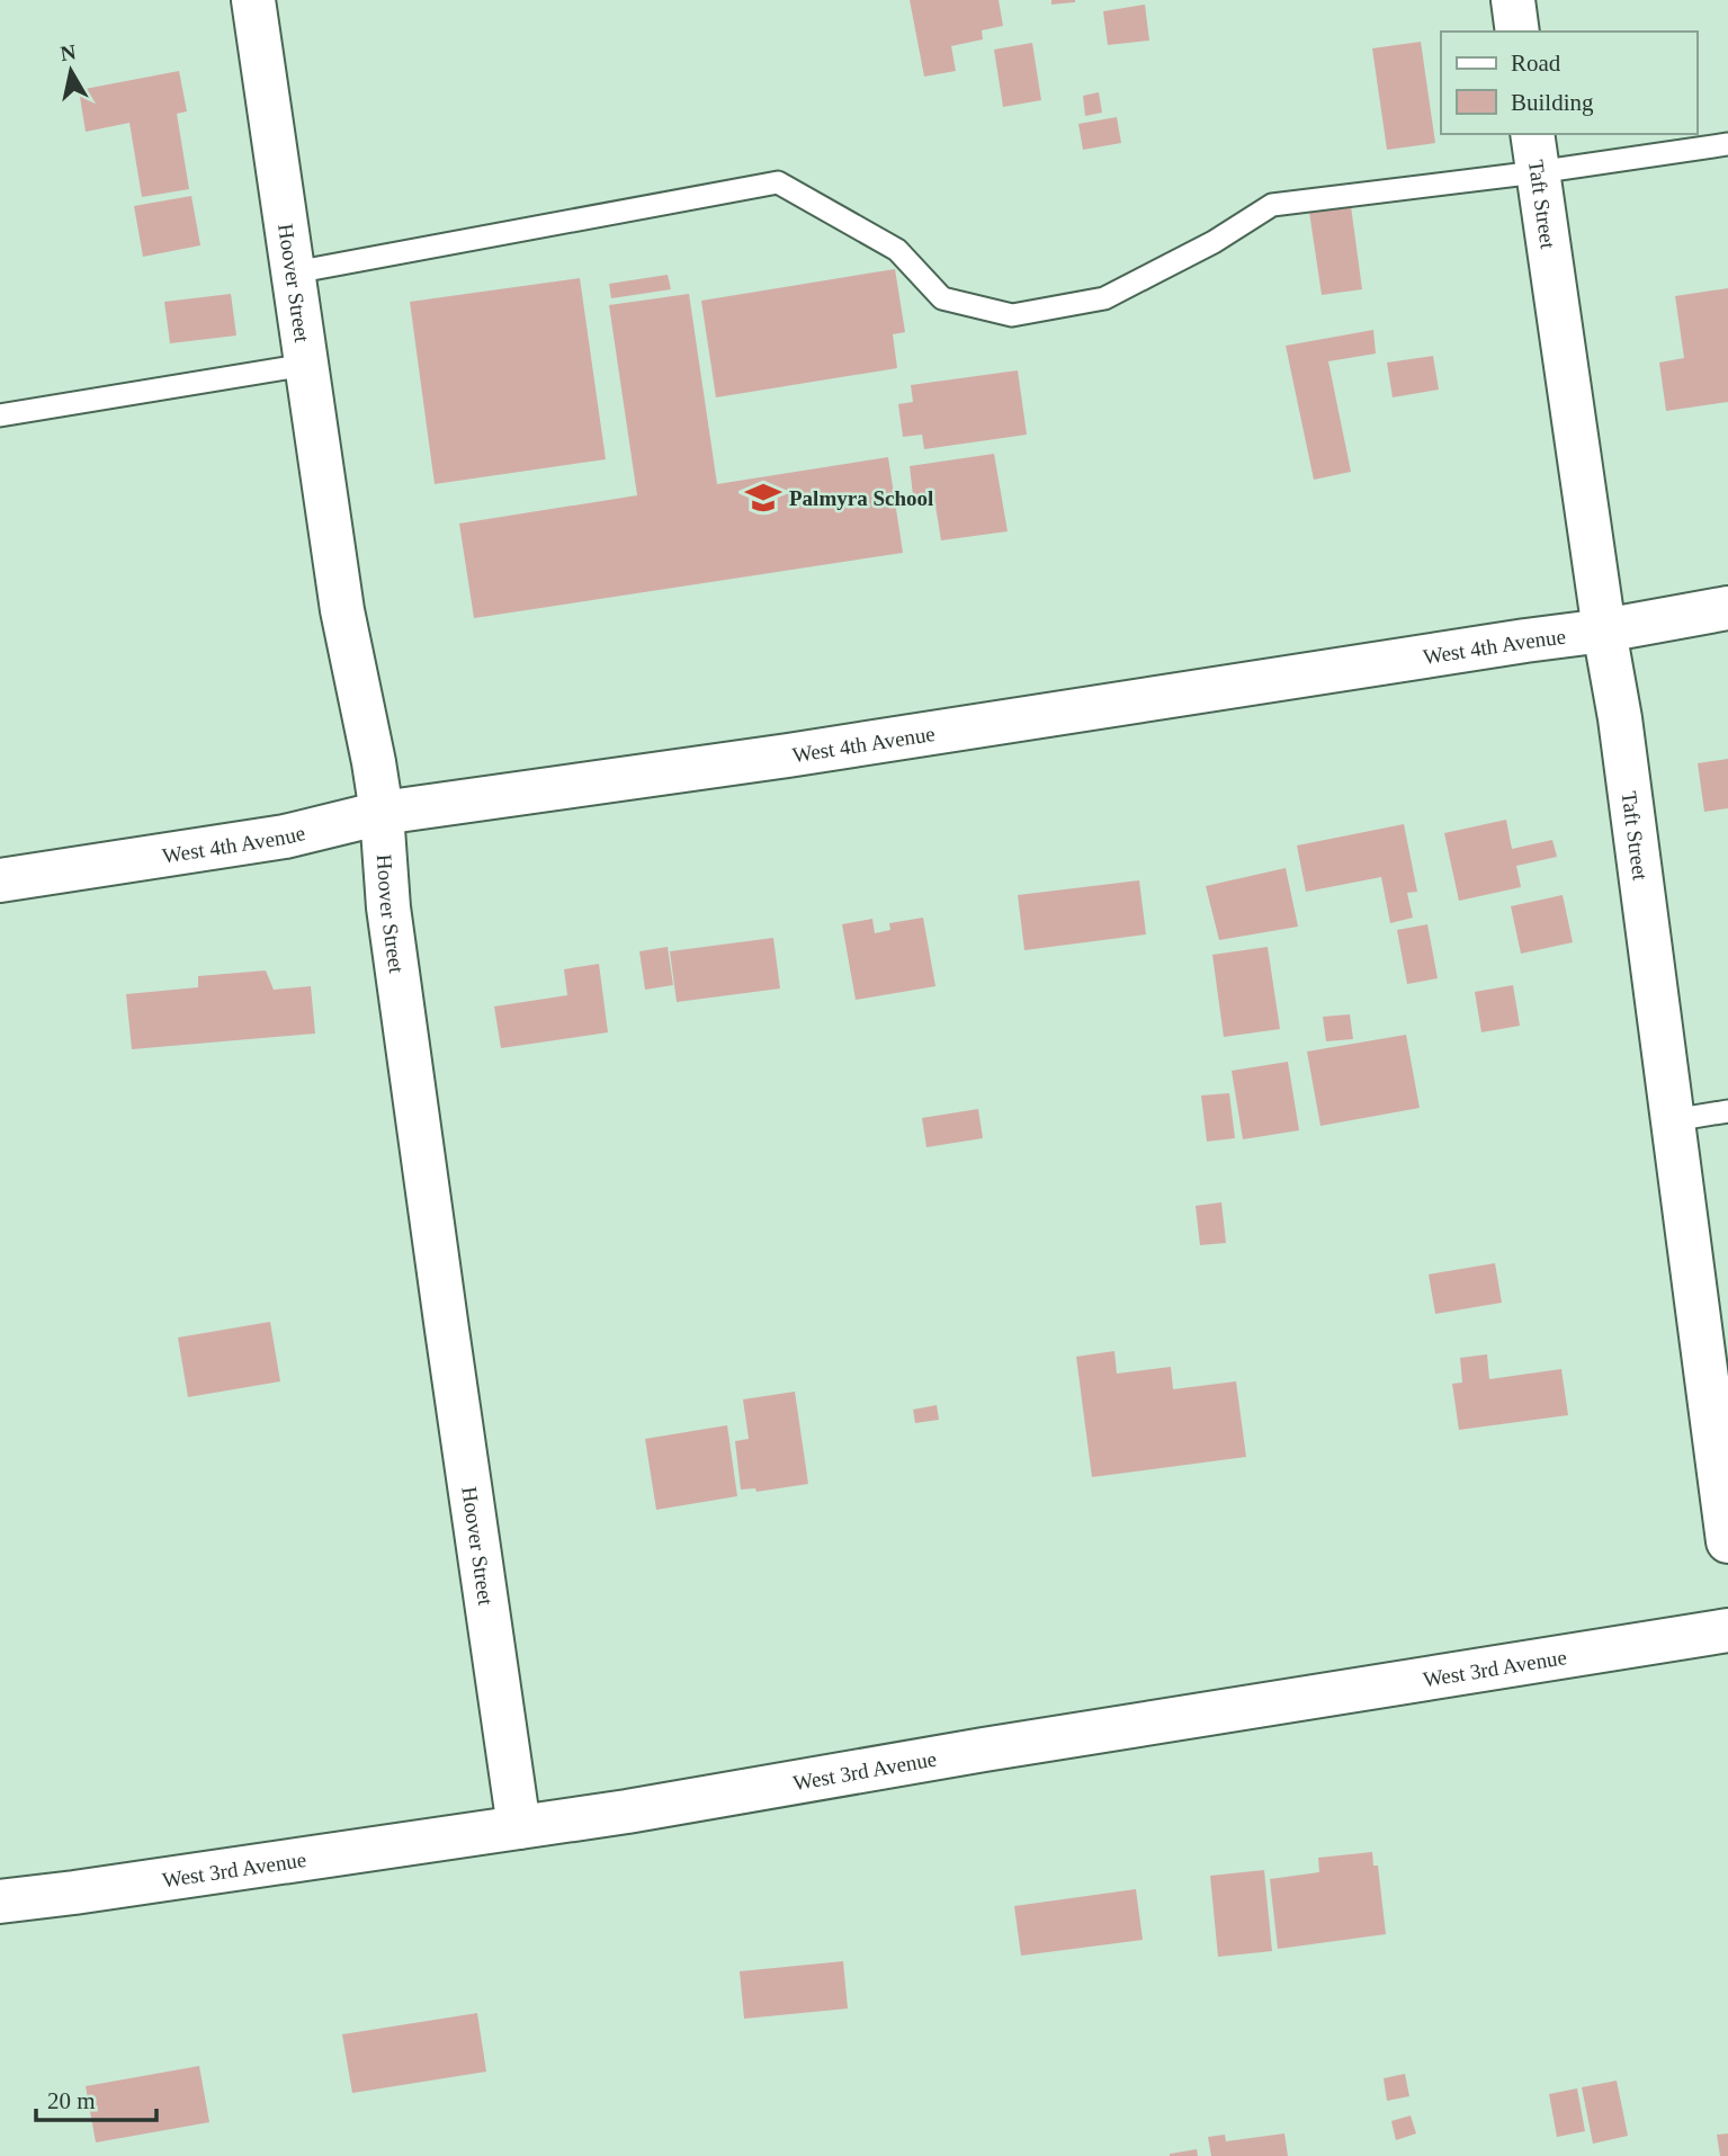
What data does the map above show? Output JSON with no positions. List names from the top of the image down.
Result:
{
  "streets": {
    "street": [
      "Taft Street",
      "Hoover Street",
      "West 4th Avenue",
      "West 3rd Avenue"
    ]
  },
  "crossings": [
    ["Taft Street", "West 4th Avenue"],
    ["Hoover Street", "West 4th Avenue"],
    ["Hoover Street", "West 3rd Avenue"]
  ],
  "places": {
    "school or university": ["Palmyra School"]
  },
  "legend": ["Road", "Building"],
  "scale_bar": "20 m",
  "north": "top"
}
